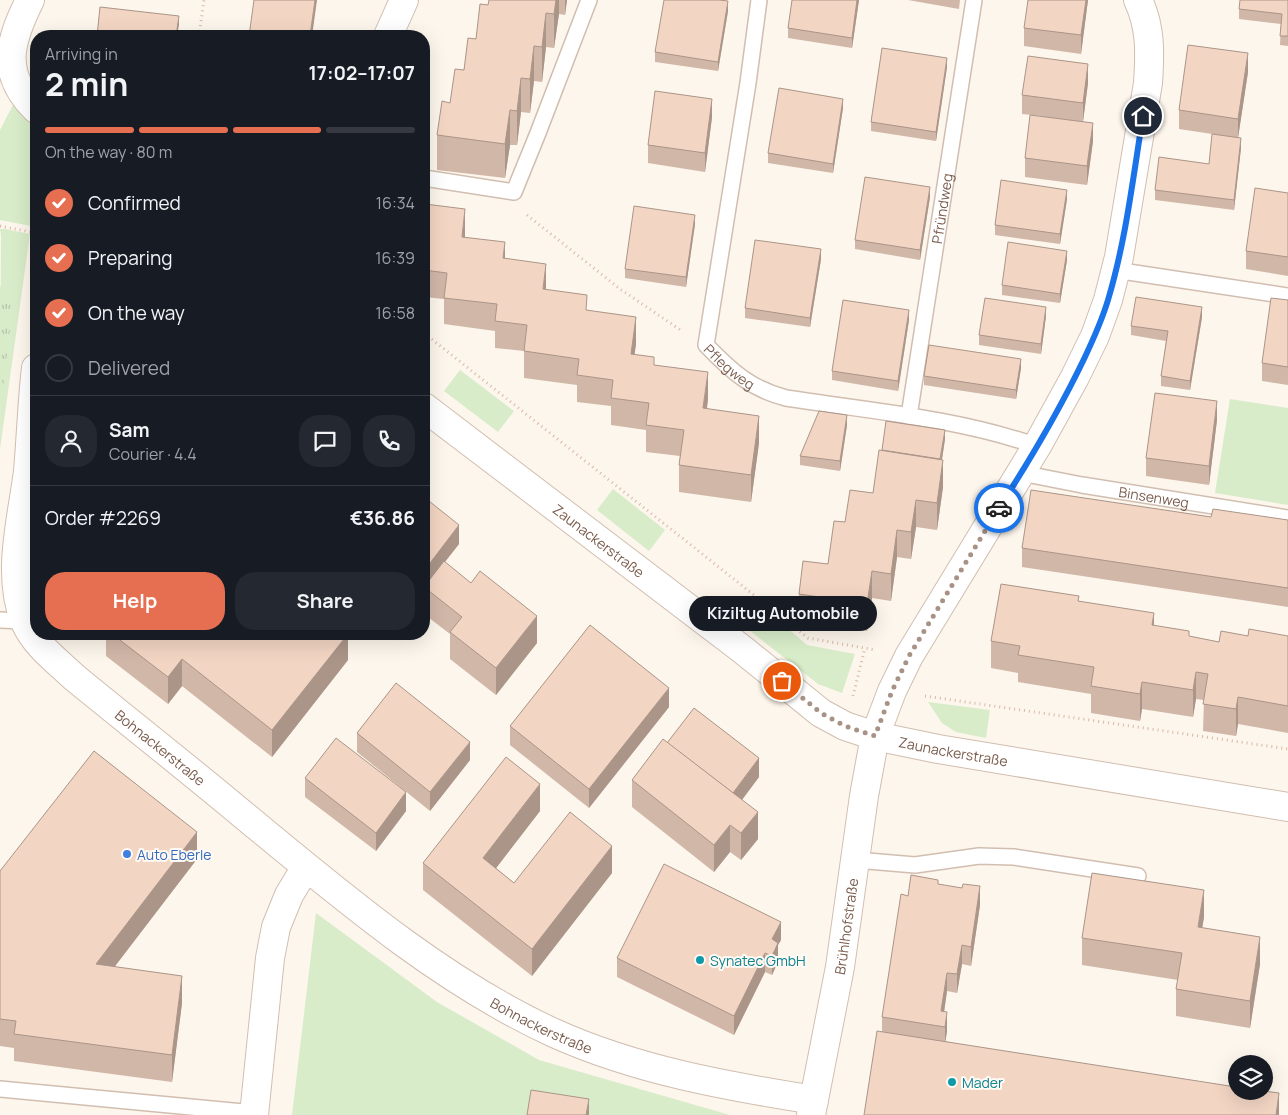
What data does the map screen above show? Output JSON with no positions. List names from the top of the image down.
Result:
{
  "streets": {
    "street": ["Zaunackerstraße", "Bohnackerstraße", "Brühlhofstraße"],
    "lane": ["Pfründweg", "Pflegweg", "Binsenweg"]
  },
  "crossings": [
    ["Pfründweg", "Pflegweg"],
    ["Pflegweg", "Brühlhofstraße"],
    ["Binsenweg", "Brühlhofstraße"],
    ["Zaunackerstraße", "Brühlhofstraße"],
    ["Bohnackerstraße", "Brühlhofstraße"]
  ],
  "places": [
    "Kiziltug Automobile",
    "Auto Eberle",
    "Synatec GmbH",
    "Mader"
  ],
  "page": {
    "heading": ["2 min", "Arriving in", "17:02–17:07"],
    "panel": [
      "Sam",
      "Courier · 4.4",
      "Order #2269",
      "€36.86"
    ],
    "bar": "On the way · 80 m",
    "list": [
      ["Confirmed", "16:34"],
      ["Preparing", "16:39"],
      ["On the way", "16:58"],
      "Delivered"
    ],
    "buttons": ["Help", "Share"],
    "bubble": "Kiziltug Automobile"
  }
}
